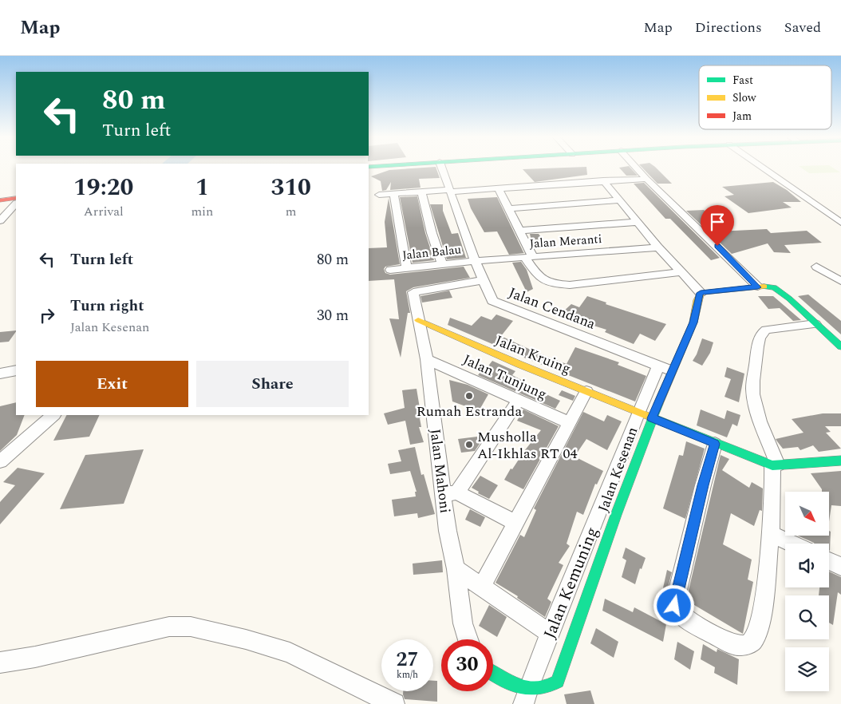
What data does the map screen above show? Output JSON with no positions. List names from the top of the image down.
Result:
{
  "streets": {
    "street": [
      "Jalan Meranti",
      "Jalan Balau",
      "Jalan Cendana",
      "Jalan Kruing",
      "Jalan Tunjung",
      "Jalan Kesenan",
      "Jalan Mahoni",
      "Jalan Kemuning"
    ]
  },
  "crossings": [
    ["Jalan Meranti", "Jalan Balau"],
    ["Jalan Meranti", "Jalan Cendana"],
    ["Jalan Balau", "Jalan Cendana"],
    ["Jalan Cendana", "Jalan Mahoni"],
    ["Jalan Cendana", "Jalan Kemuning"],
    ["Jalan Kruing", "Jalan Kesenan"],
    ["Jalan Kruing", "Jalan Mahoni"],
    ["Jalan Kruing", "Jalan Kemuning"],
    ["Jalan Tunjung", "Jalan Mahoni"],
    ["Jalan Kesenan", "Jalan Kemuning"]
  ],
  "places": ["Rumah Estranda", "Musholla Al-Ikhlas RT 04"],
  "legend": ["Fast", "Slow", "Jam"],
  "north": "bottom right",
  "page": {
    "header": "Map",
    "nav": ["Map", "Directions", "Saved"],
    "turn": ["80 m", "Turn left"],
    "eta": [
      "19:20",
      "Arrival",
      "1",
      "min",
      "310",
      "m"
    ],
    "list": [
      {
        "name": "Turn left",
        "value": "80 m"
      },
      {
        "name": "Turn right",
        "note": "Jalan Kesenan",
        "value": "30 m"
      }
    ],
    "buttons": ["Exit", "Share"],
    "speed": "27 km/h",
    "limit": "30"
  }
}
